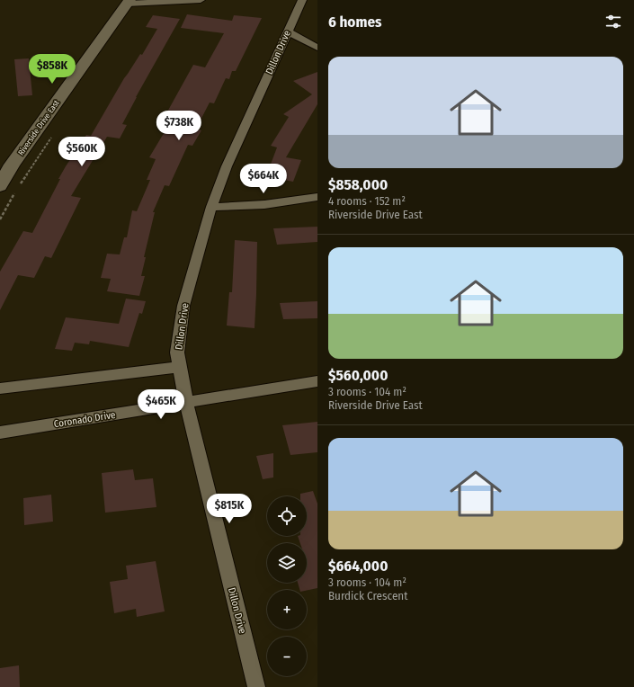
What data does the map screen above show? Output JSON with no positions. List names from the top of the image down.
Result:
{
  "streets": {
    "main road": ["Riverside Drive East"],
    "street": ["Dillon Drive", "Coronado Drive"]
  },
  "crossings": [
    ["Dillon Drive", "Coronado Drive"]
  ],
  "page": {
    "heading": "6 homes",
    "list": [
      {
        "name": "$858,000",
        "note": "4 rooms · 152 m² · Riverside Drive East"
      },
      {
        "name": "$560,000",
        "note": "3 rooms · 104 m² · Riverside Drive East"
      },
      {
        "name": "$664,000",
        "note": "3 rooms · 104 m² · Burdick Crescent"
      }
    ],
    "price": [
      "$858K",
      "$738K",
      "$560K",
      "$664K",
      "$465K",
      "$815K"
    ],
    "map_buttons": ["+", "−"]
  }
}
